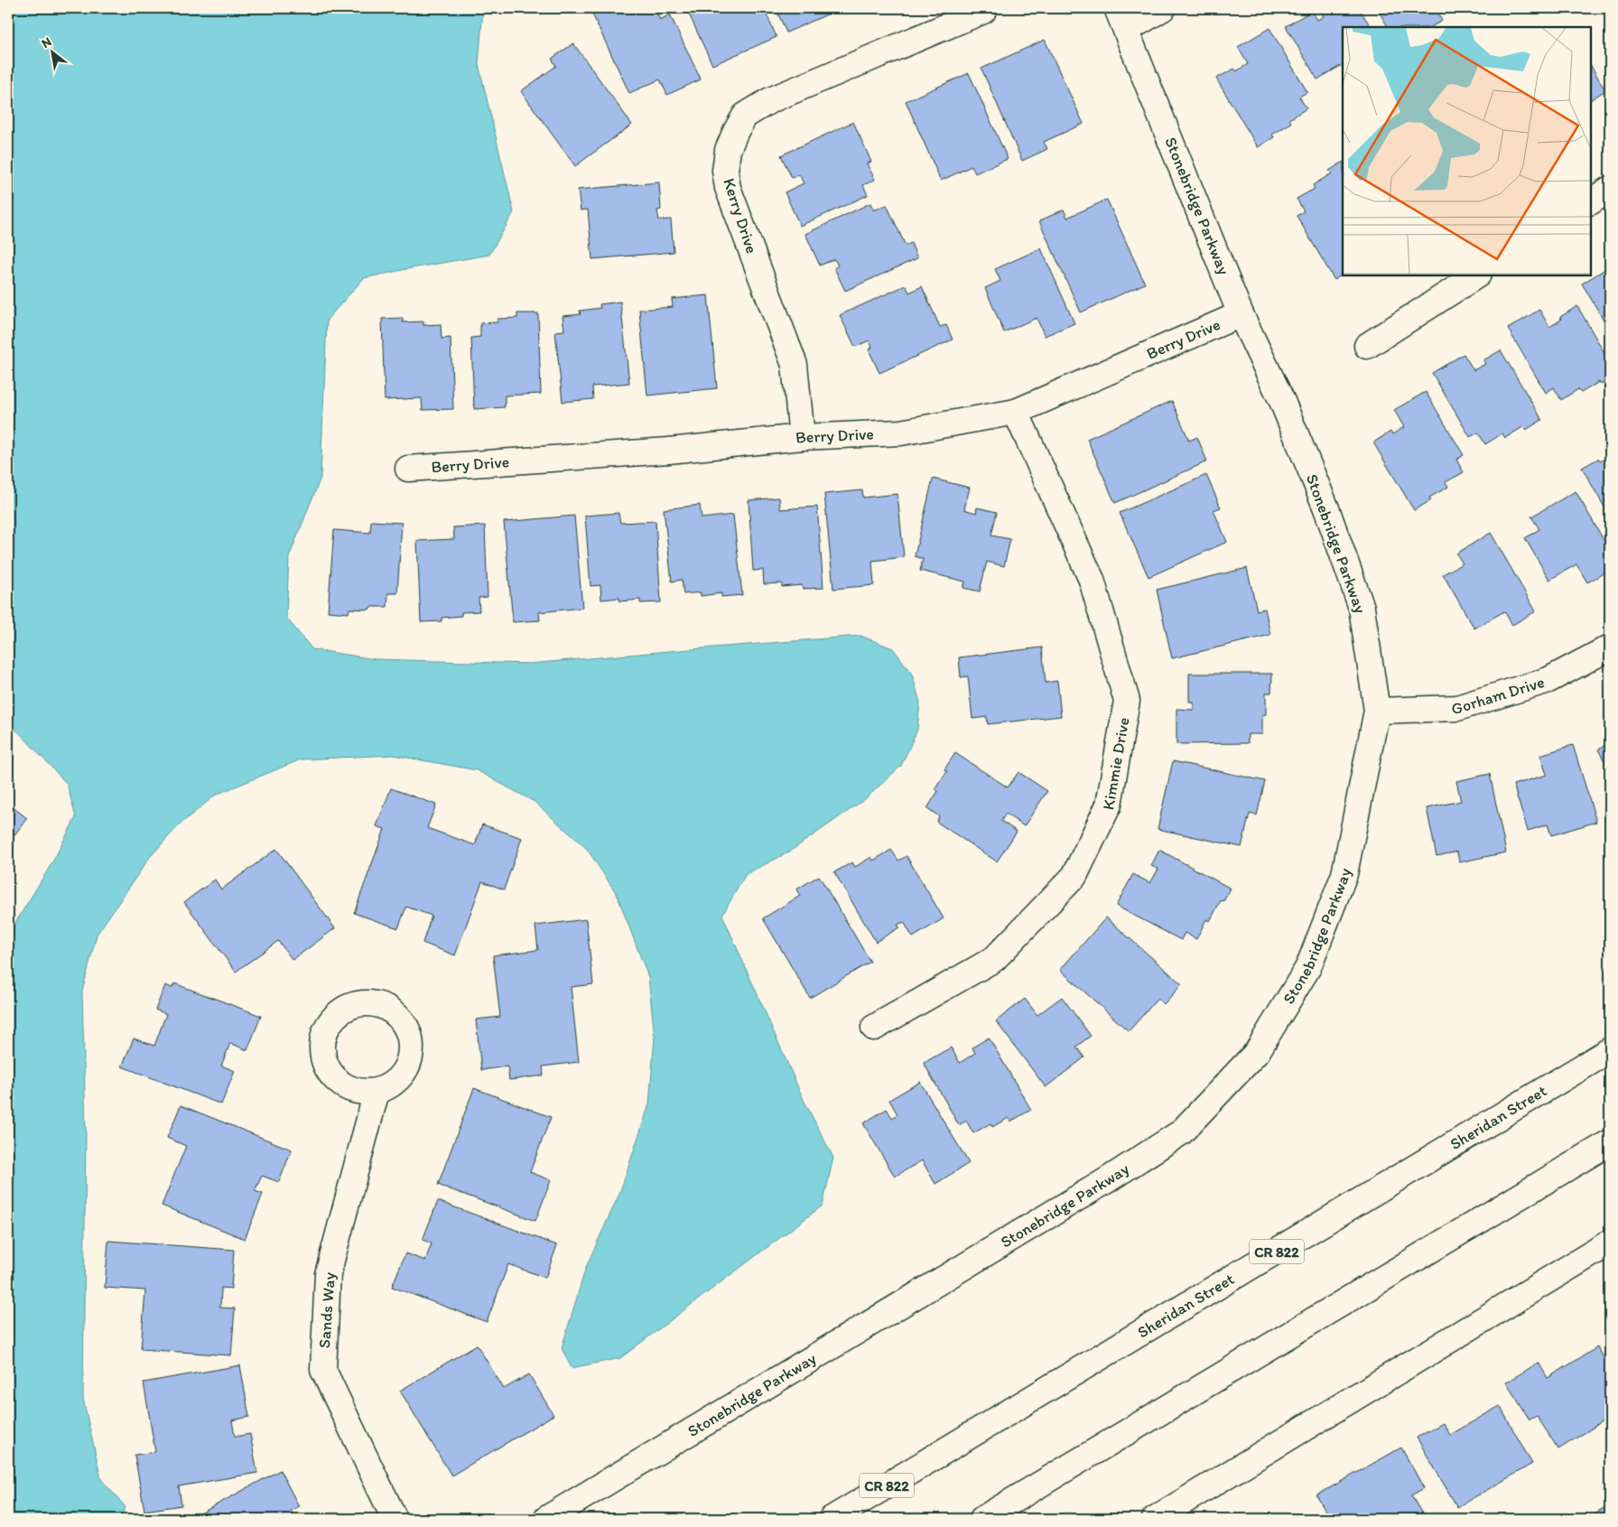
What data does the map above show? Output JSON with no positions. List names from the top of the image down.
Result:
{
  "streets": {
    "street": [
      "Stonebridge Parkway",
      "Kerry Drive",
      "Berry Drive",
      "Gorham Drive",
      "Kimmie Drive",
      "Sheridan Street",
      "CR 822",
      "Sands Way"
    ]
  },
  "crossings": [
    ["Stonebridge Parkway", "Berry Drive"],
    ["Stonebridge Parkway", "Gorham Drive"],
    ["Kerry Drive", "Berry Drive"],
    ["Berry Drive", "Kimmie Drive"]
  ],
  "north": "top left"
}
